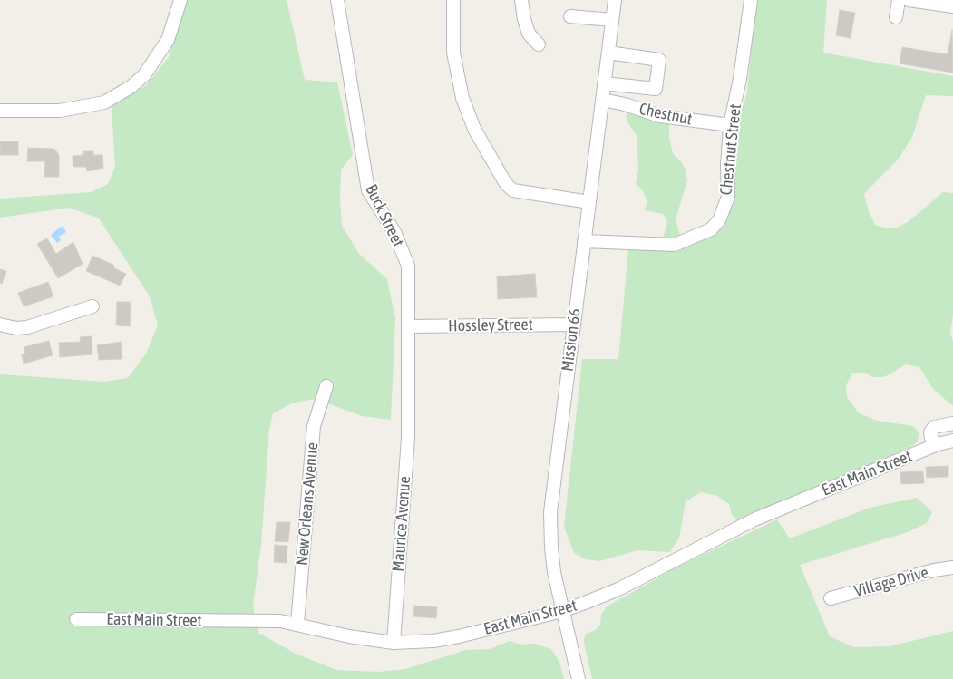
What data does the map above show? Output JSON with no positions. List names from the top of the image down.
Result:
{
  "streets": {
    "street": [
      "Chestnut",
      "Chestnut Street",
      "Buck Street",
      "Hossley Street",
      "Mission 66",
      "East Main Street",
      "New Orleans Avenue",
      "Maurice Avenue",
      "Village Drive"
    ]
  },
  "crossings": [
    ["Chestnut", "Chestnut Street"],
    ["Chestnut", "Mission 66"],
    ["Chestnut Street", "Mission 66"],
    ["Buck Street", "Hossley Street"],
    ["Buck Street", "Maurice Avenue"],
    ["Hossley Street", "Mission 66"],
    ["Mission 66", "East Main Street"],
    ["East Main Street", "New Orleans Avenue"],
    ["East Main Street", "Maurice Avenue"]
  ]
}
